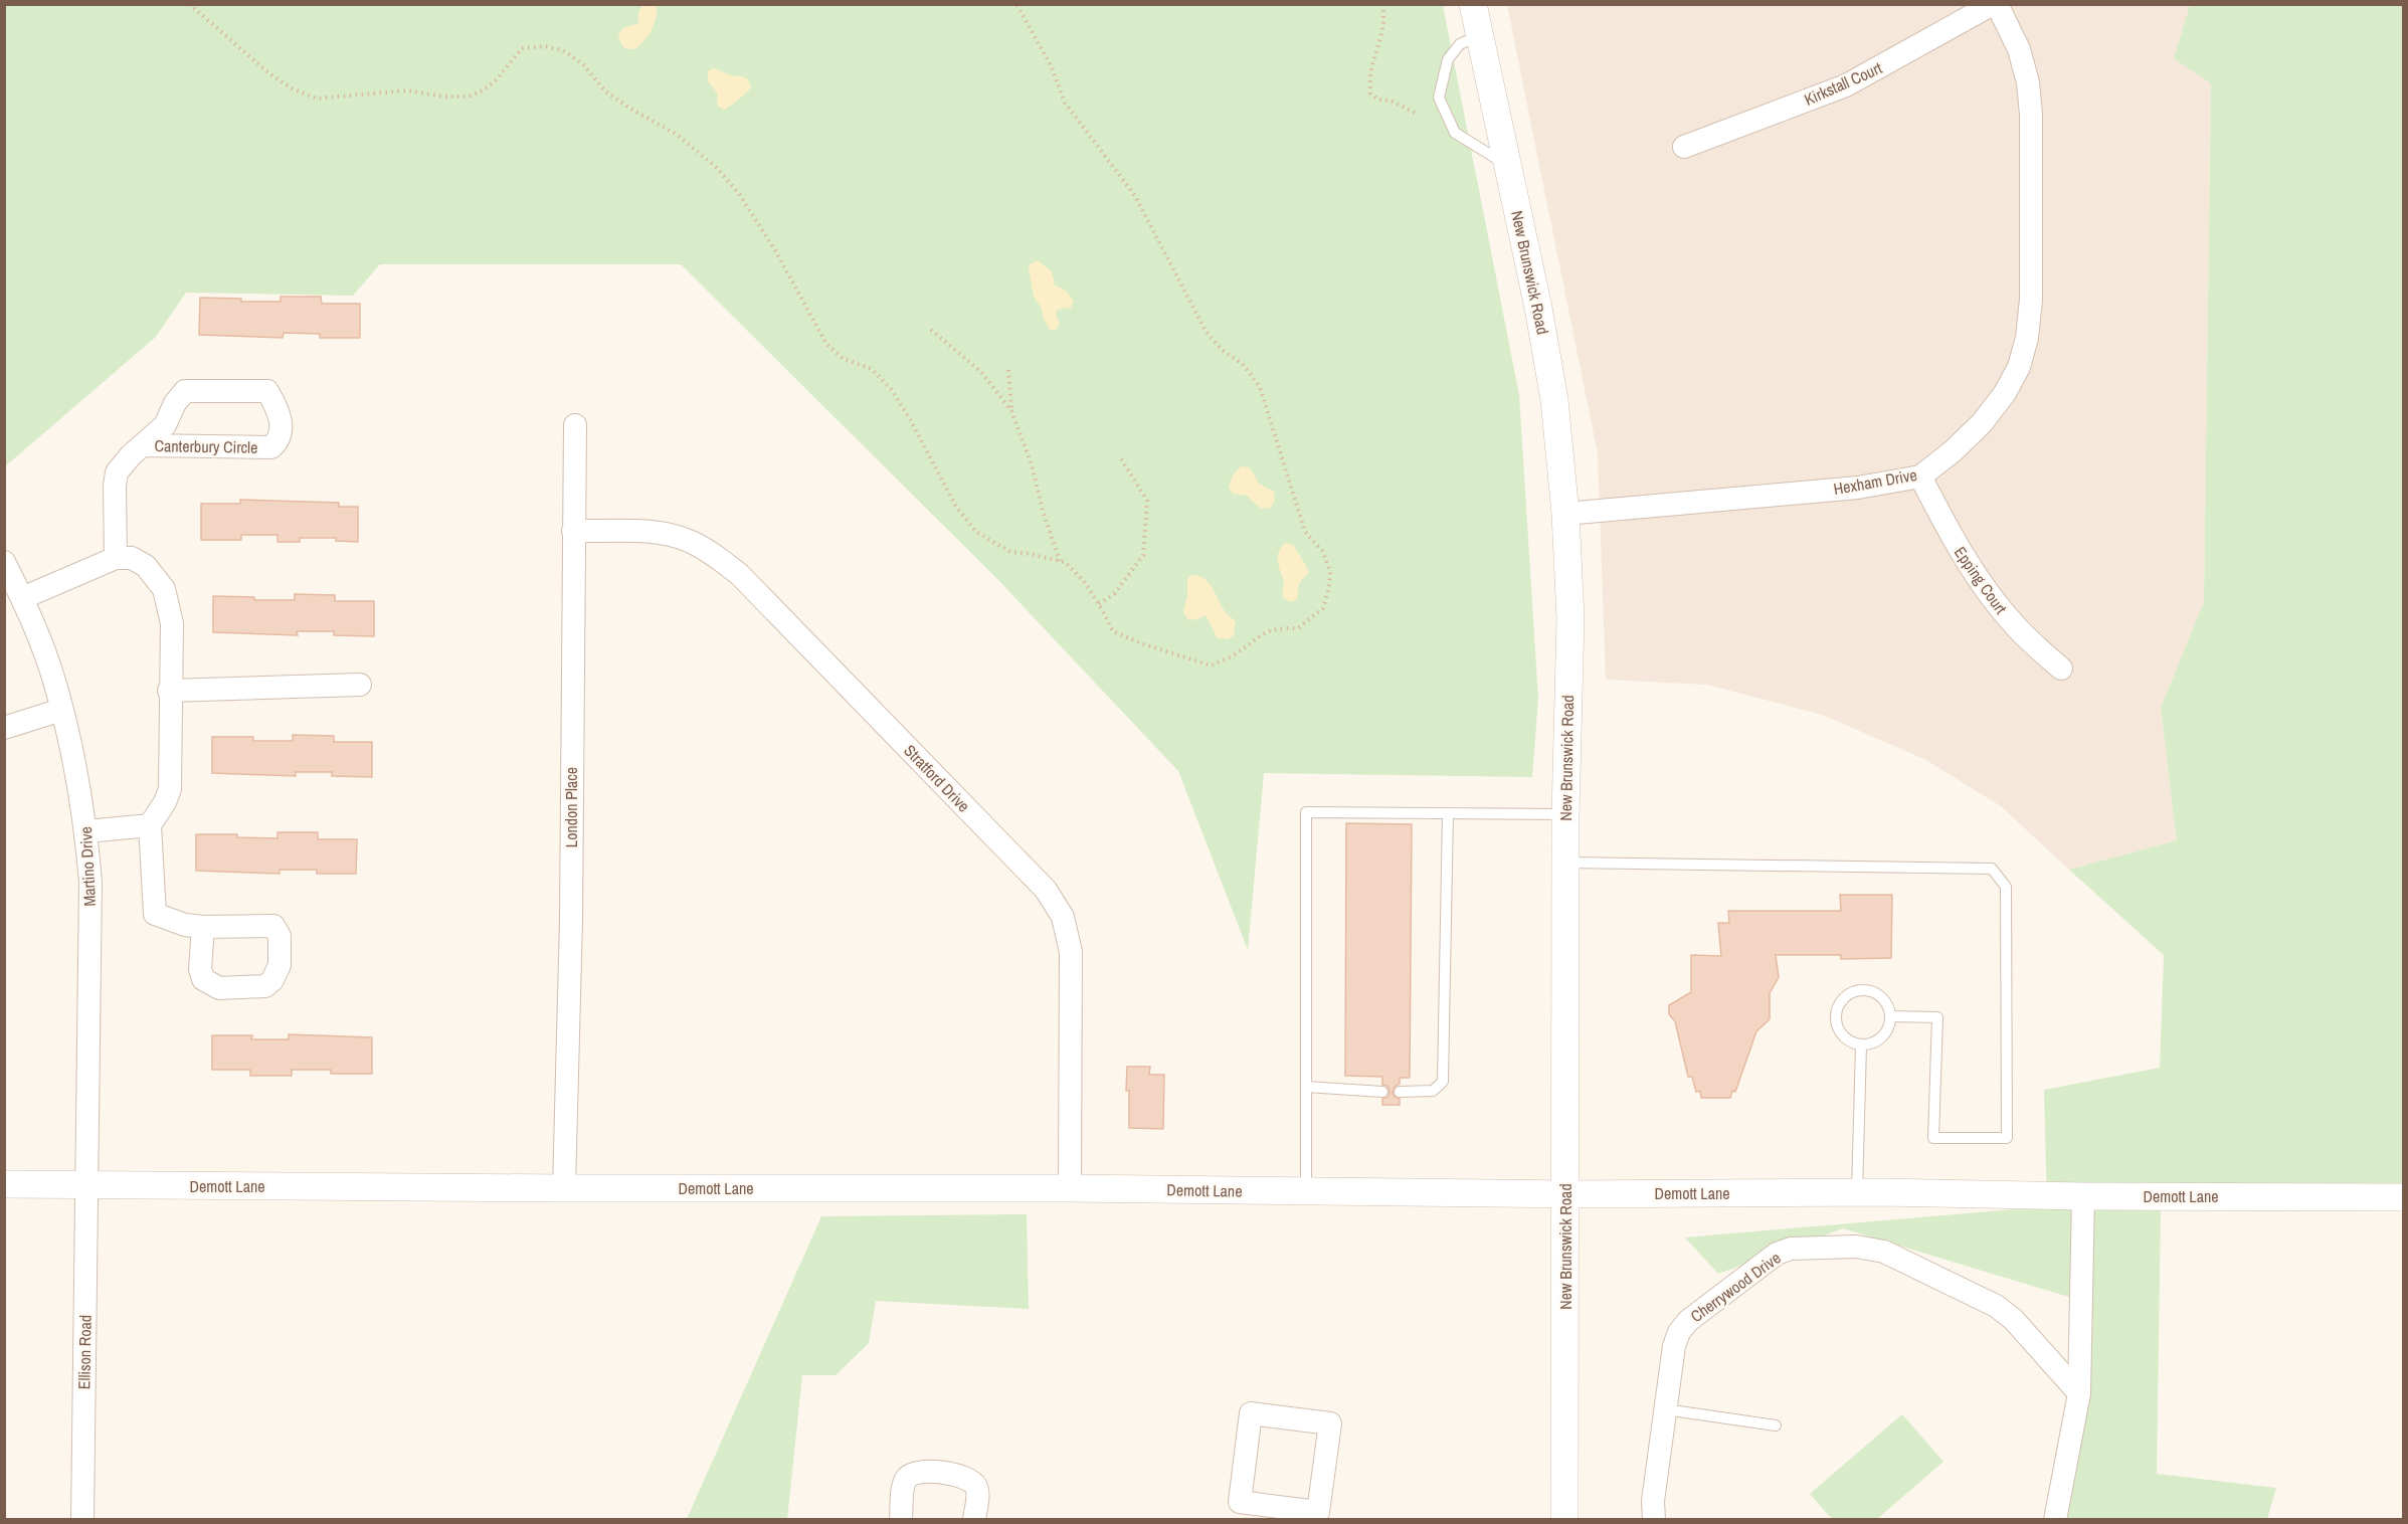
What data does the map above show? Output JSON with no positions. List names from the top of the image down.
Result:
{
  "streets": {
    "street": [
      "Kirkstall Court",
      "New Brunswick Road",
      "Canterbury Circle",
      "Hexham Drive",
      "Epping Court",
      "Stratford Drive",
      "London Place",
      "Martino Drive",
      "Demott Lane",
      "Cherrywood Drive",
      "Ellison Road"
    ]
  },
  "crossings": [
    ["Kirkstall Court", "Hexham Drive"],
    ["New Brunswick Road", "Hexham Drive"],
    ["New Brunswick Road", "Demott Lane"],
    ["Hexham Drive", "Epping Court"],
    ["Stratford Drive", "London Place"],
    ["Stratford Drive", "Demott Lane"],
    ["London Place", "Demott Lane"],
    ["Martino Drive", "Demott Lane"],
    ["Martino Drive", "Ellison Road"],
    ["Demott Lane", "Ellison Road"]
  ]
}
